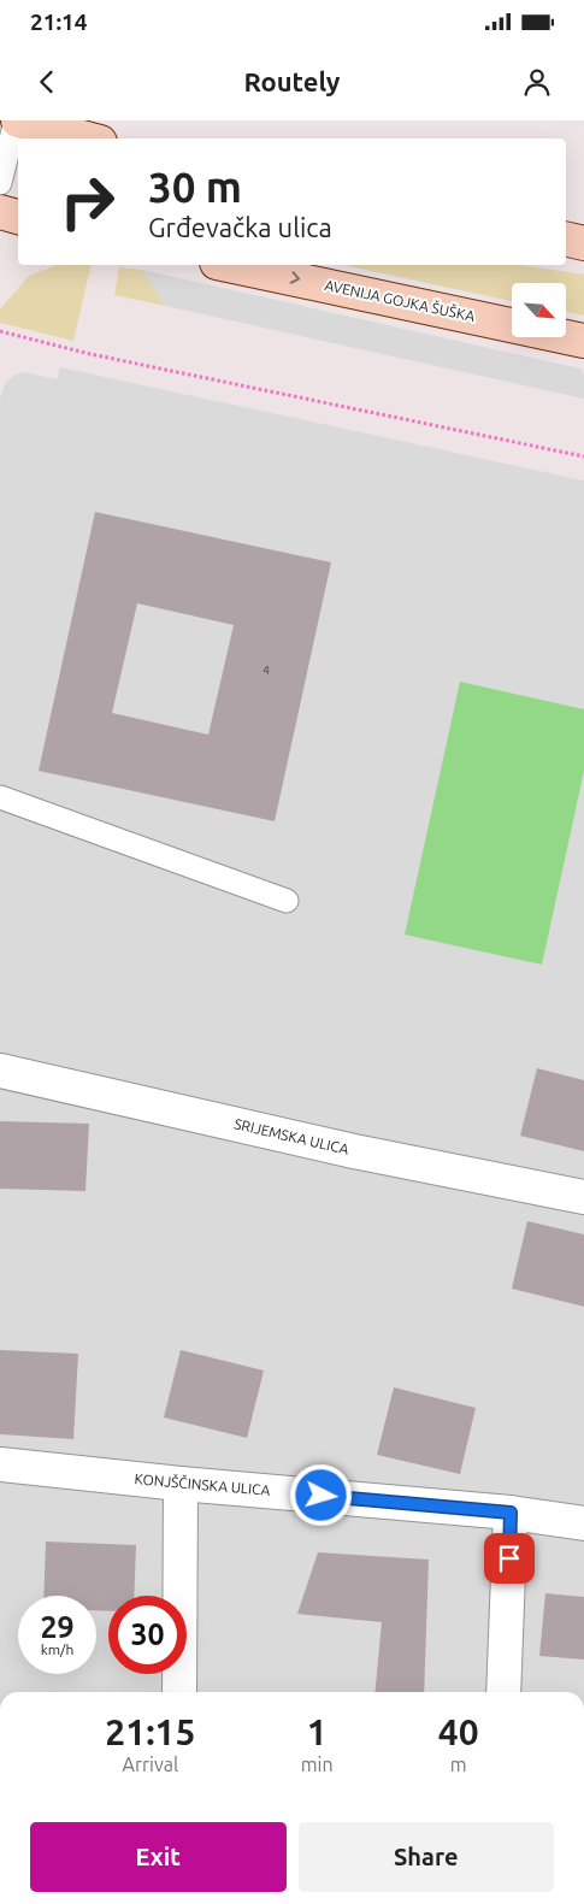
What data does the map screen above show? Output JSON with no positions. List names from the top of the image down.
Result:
{
  "streets": {
    "main road": ["AVENIJA GOJKA ŠUŠKA"],
    "street": ["SRIJEMSKA ULICA", "KONJŠČINSKA ULICA"]
  },
  "one_way": ["AVENIJA GOJKA ŠUŠKA"],
  "house_numbers": ["4"],
  "north": "bottom right",
  "page": {
    "status": "21:14",
    "header": "Routely",
    "turn": ["30 m", "Grđevačka ulica"],
    "speed": "29 km/h",
    "limit": "30",
    "eta": [
      "21:15",
      "Arrival",
      "1",
      "min",
      "40",
      "m"
    ],
    "buttons": ["Exit", "Share"]
  }
}
